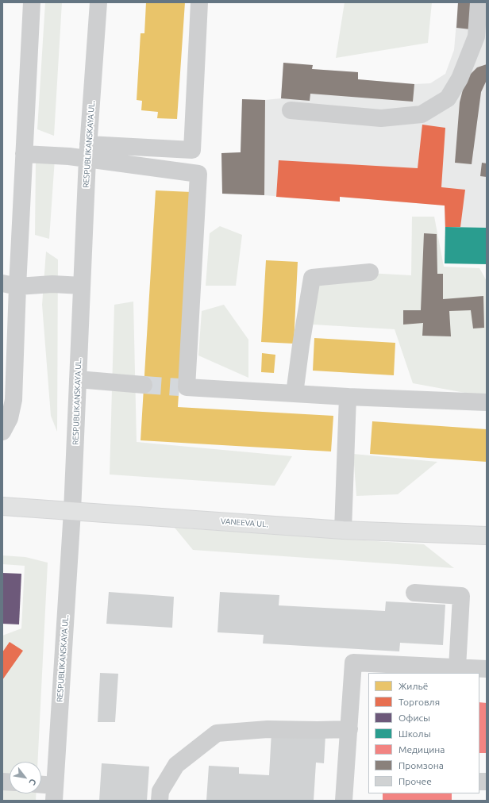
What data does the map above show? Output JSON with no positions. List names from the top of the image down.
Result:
{
  "streets": {
    "main road": ["VANEEVA UL."],
    "street": ["RESPUBLIKANSKAYA UL."]
  },
  "crossings": [
    ["RESPUBLIKANSKAYA UL.", "VANEEVA UL."]
  ],
  "legend": [
    "Жильё",
    "Торговля",
    "Офисы",
    "Школы",
    "Медицина",
    "Промзона",
    "Прочее"
  ],
  "north": "bottom right"
}
